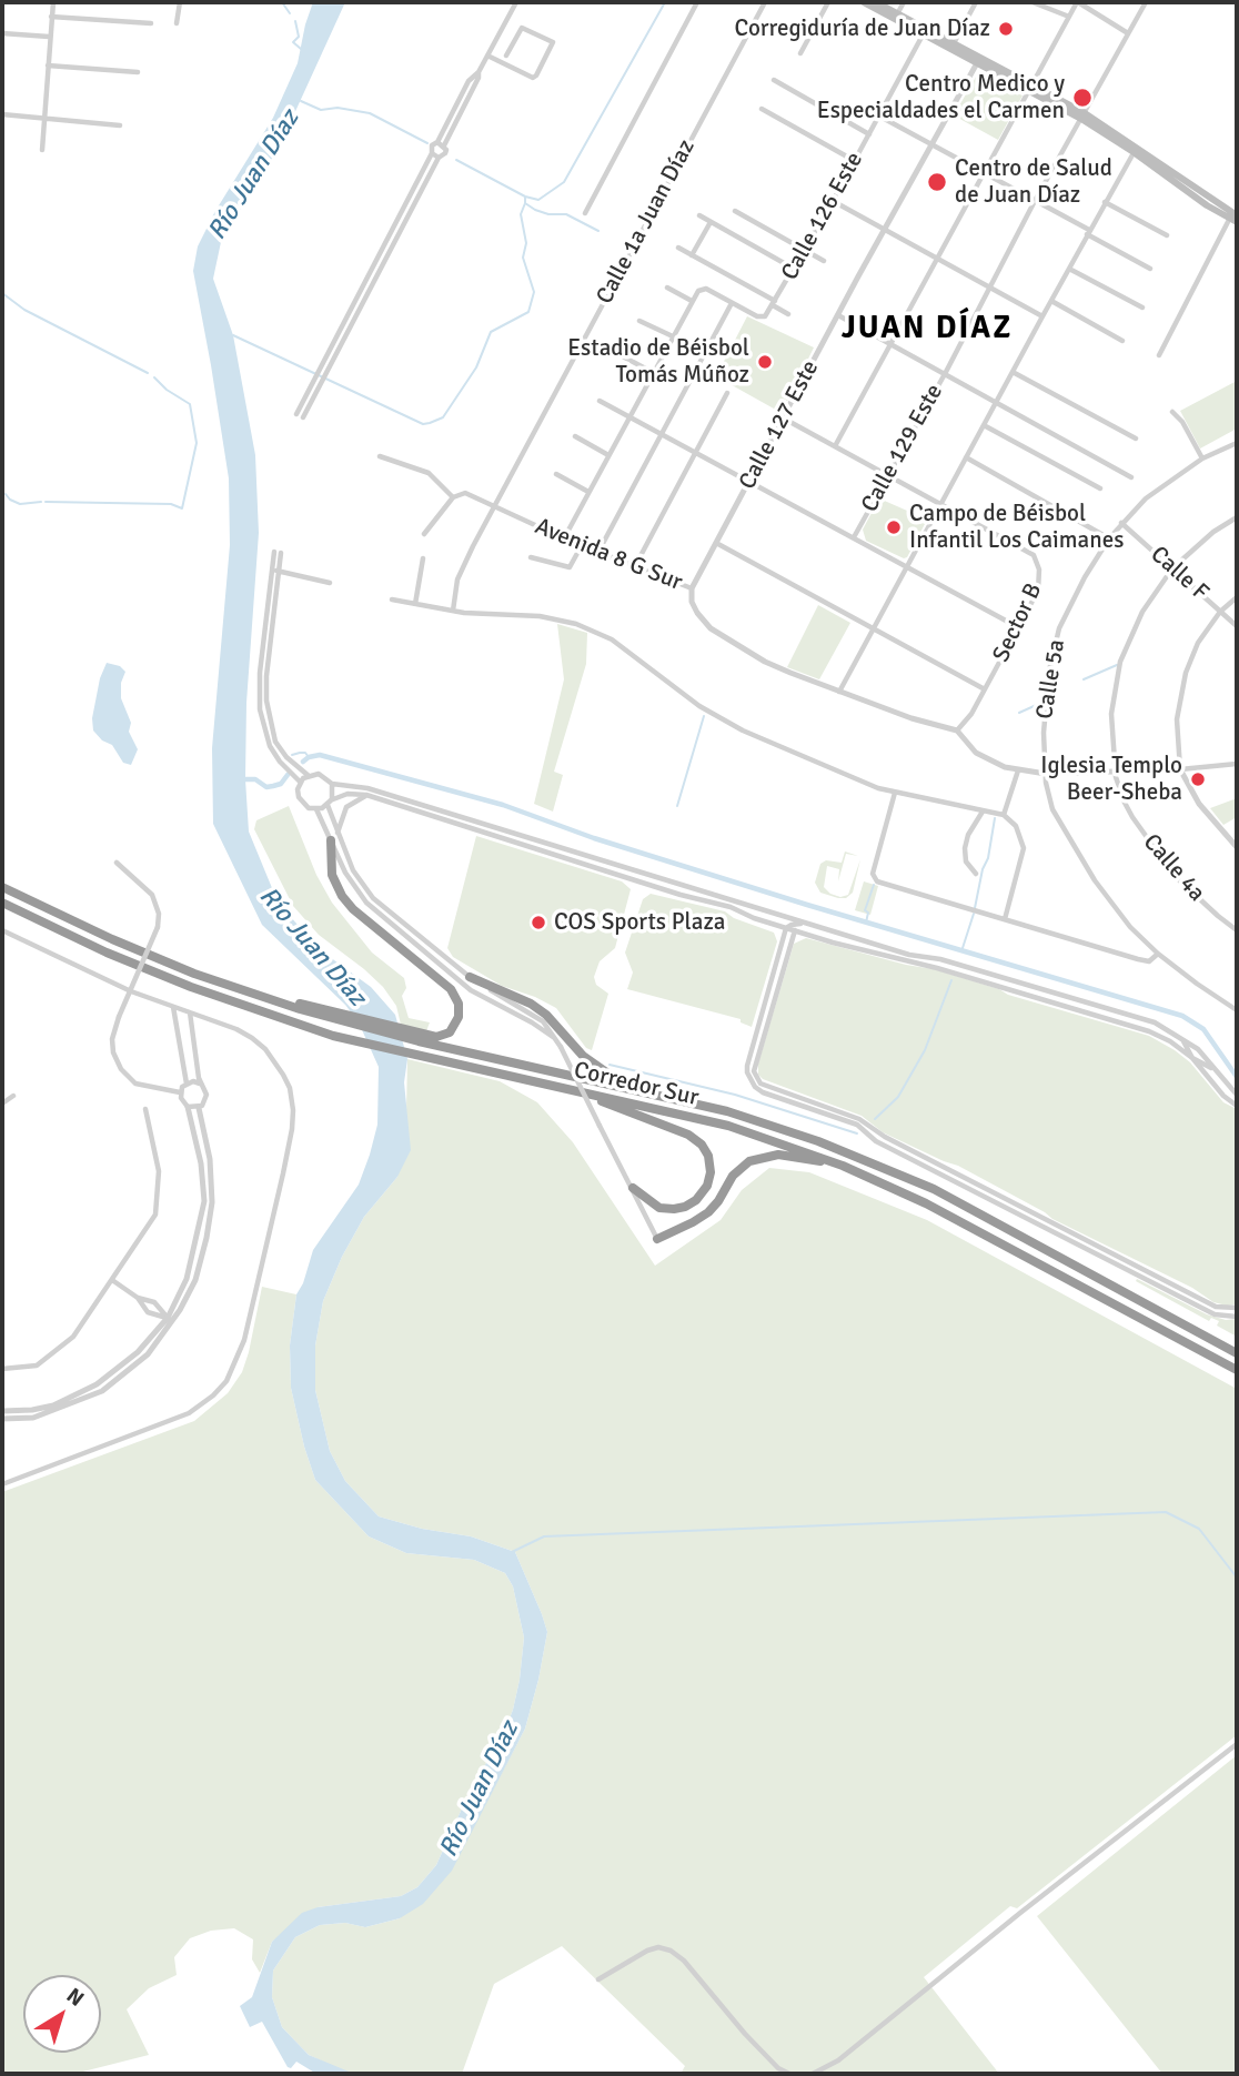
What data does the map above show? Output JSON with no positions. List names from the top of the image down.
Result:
{
  "streets": {
    "highway": ["Corredor Sur"],
    "street": [
      "Calle 126 Este",
      "Calle 1a Juan Díaz",
      "Calle 127 Este",
      "Calle 129 Este",
      "Avenida 8 G Sur",
      "Calle F",
      "Sector B",
      "Calle 5a",
      "Calle 4a"
    ]
  },
  "crossings": [
    ["Calle 1a Juan Díaz", "Avenida 8 G Sur"],
    ["Calle 127 Este", "Avenida 8 G Sur"],
    ["Calle 127 Este", "Sector B"],
    ["Calle 129 Este", "Sector B"],
    ["Avenida 8 G Sur", "Sector B"],
    ["Calle F", "Calle 5a"],
    ["Calle F", "Calle 4a"]
  ],
  "districts": ["JUAN DÍAZ"],
  "water": ["Río Juan Díaz"],
  "places": [
    "Corregiduría de Juan Díaz",
    "Centro Medico y Especialdades el Carmen",
    "Centro de Salud de Juan Díaz",
    "Estadio de Béisbol Tomás Múñoz",
    "Campo de Béisbol Infantil Los Caimanes",
    "Iglesia Templo Beer-Sheba",
    "COS Sports Plaza"
  ],
  "north": "top right"
}
